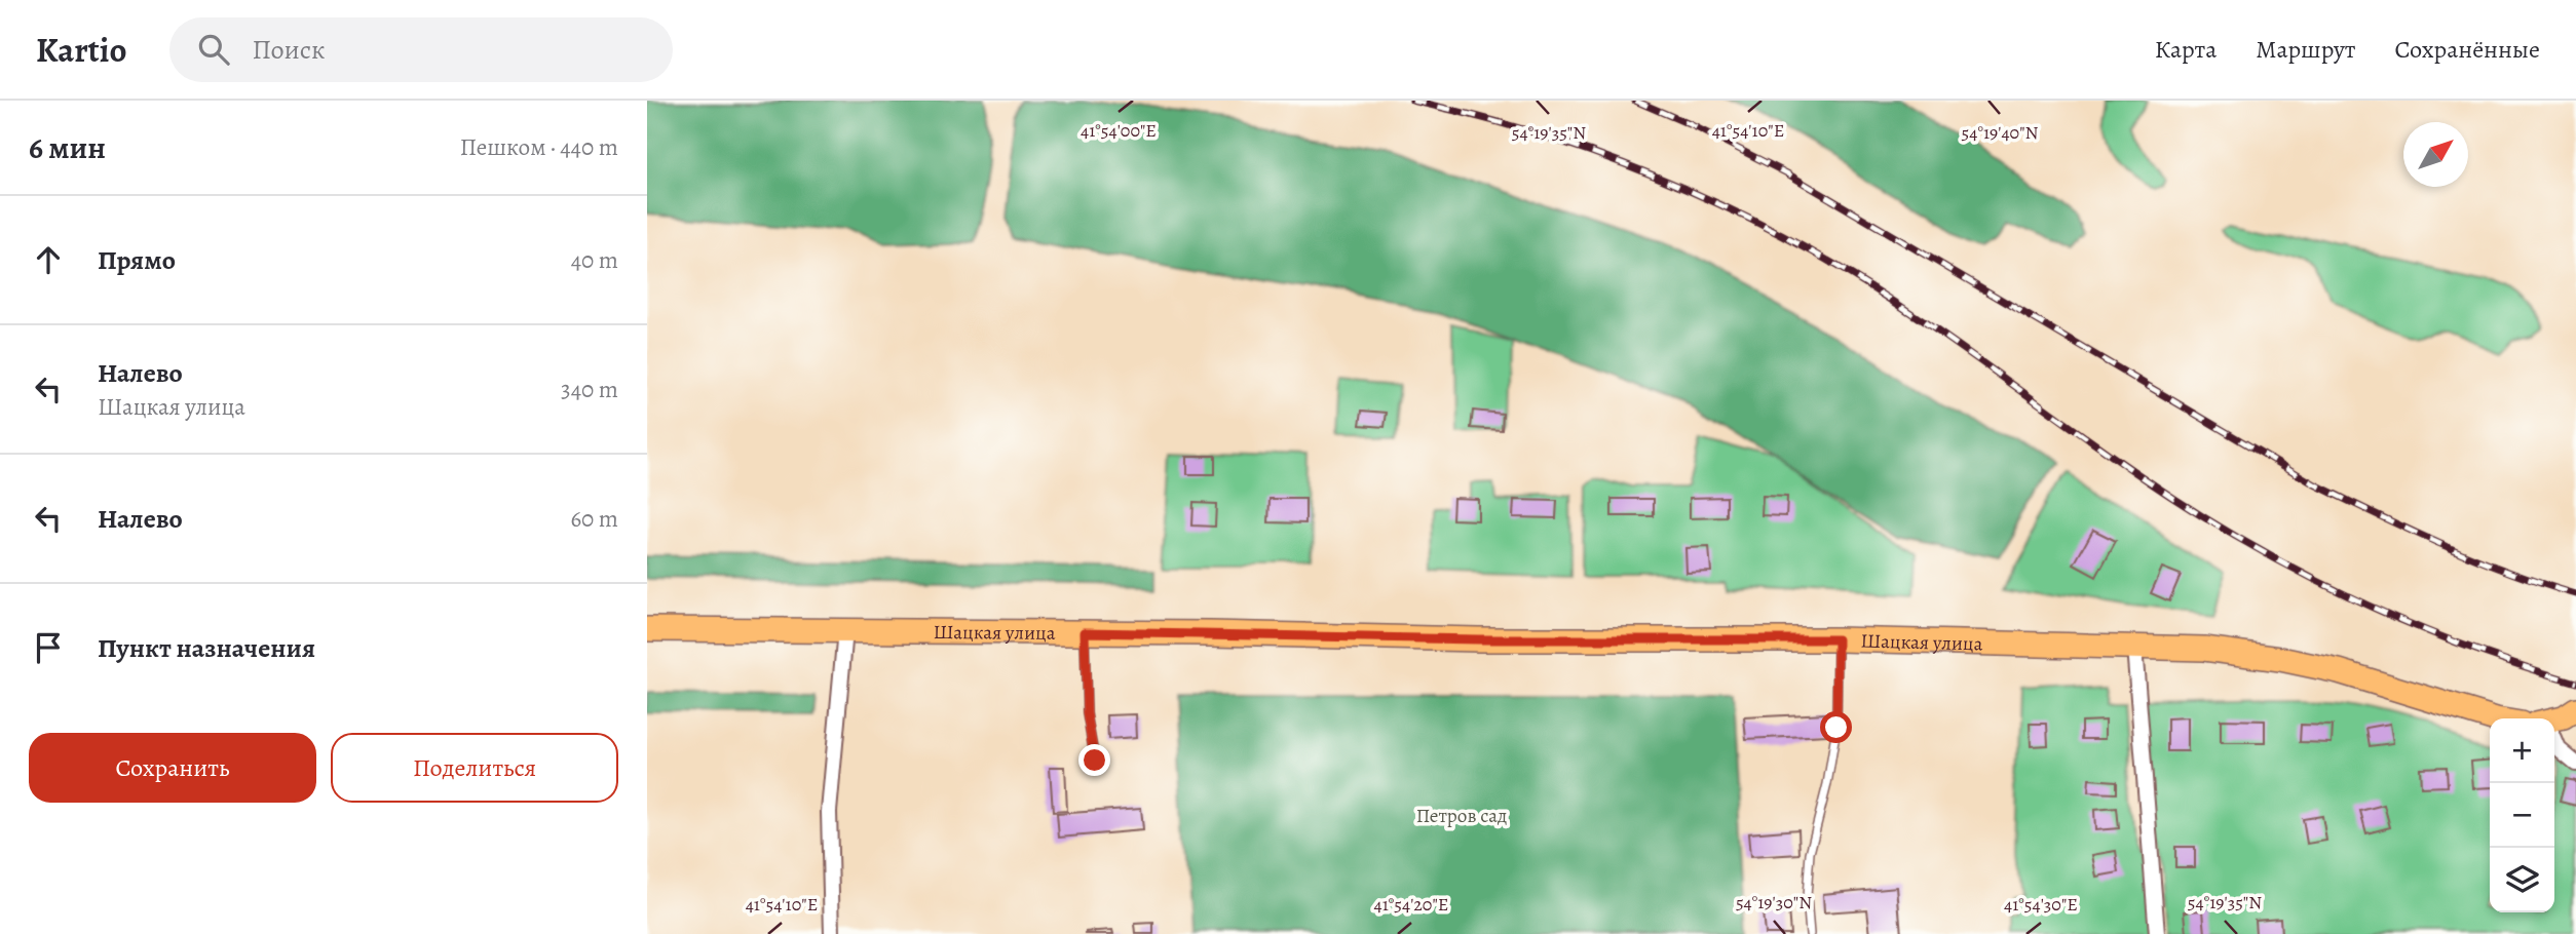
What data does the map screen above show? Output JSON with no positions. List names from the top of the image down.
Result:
{
  "streets": {
    "main road": ["Шацкая улица"]
  },
  "parks": ["Петров сад"],
  "north": "top right",
  "page": {
    "header": "Kartio",
    "search": "Поиск",
    "nav": ["Карта", "Маршрут", "Сохранённые"],
    "heading": ["6 мин", "Пешком · 440 m"],
    "list": [
      ["Прямо", "40 m"],
      ["Налево", "Шацкая улица", "340 m"],
      ["Налево", "60 m"],
      "Пункт назначения"
    ],
    "buttons": ["Сохранить", "Поделиться"],
    "map_buttons": ["+", "−"]
  },
  "coordinates": [
    "41°54'00\"E",
    "41°54'10\"E",
    "54°19'35\"N",
    "54°19'40\"N",
    "54°19'30\"N",
    "41°54'20\"E",
    "41°54'30\"E"
  ]
}
